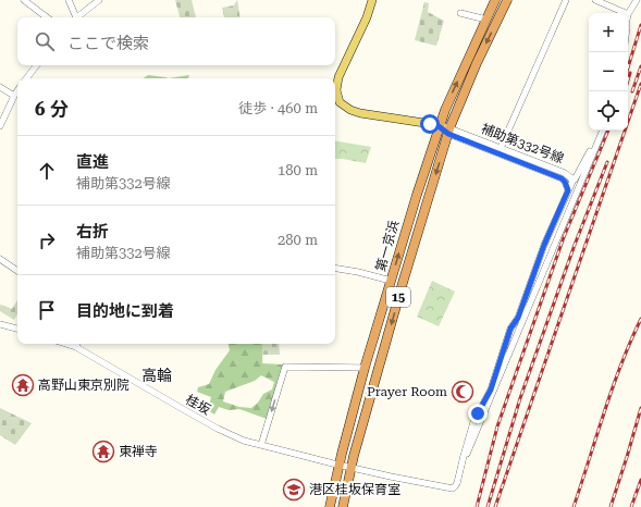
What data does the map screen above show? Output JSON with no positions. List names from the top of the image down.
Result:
{
  "streets": {
    "highway": ["第一京浜", "15"],
    "street": ["補助第332号線", "桂坂"]
  },
  "crossings": [
    ["補助第332号線", "第一京浜"],
    ["補助第332号線", "桂坂"],
    ["第一京浜", "桂坂"]
  ],
  "districts": ["高輪"],
  "places": {
    "temple": ["高野山東京別院", "東禅寺"],
    "mosque": ["Prayer Room"],
    "school or university": ["港区桂坂保育室"]
  },
  "page": {
    "map_buttons": ["+", "−"],
    "search": "ここで検索",
    "heading": ["6 分", "徒歩 · 460 m"],
    "list": [
      ["直進", "補助第332号線", "180 m"],
      ["右折", "補助第332号線", "280 m"],
      "目的地に到着"
    ]
  }
}
